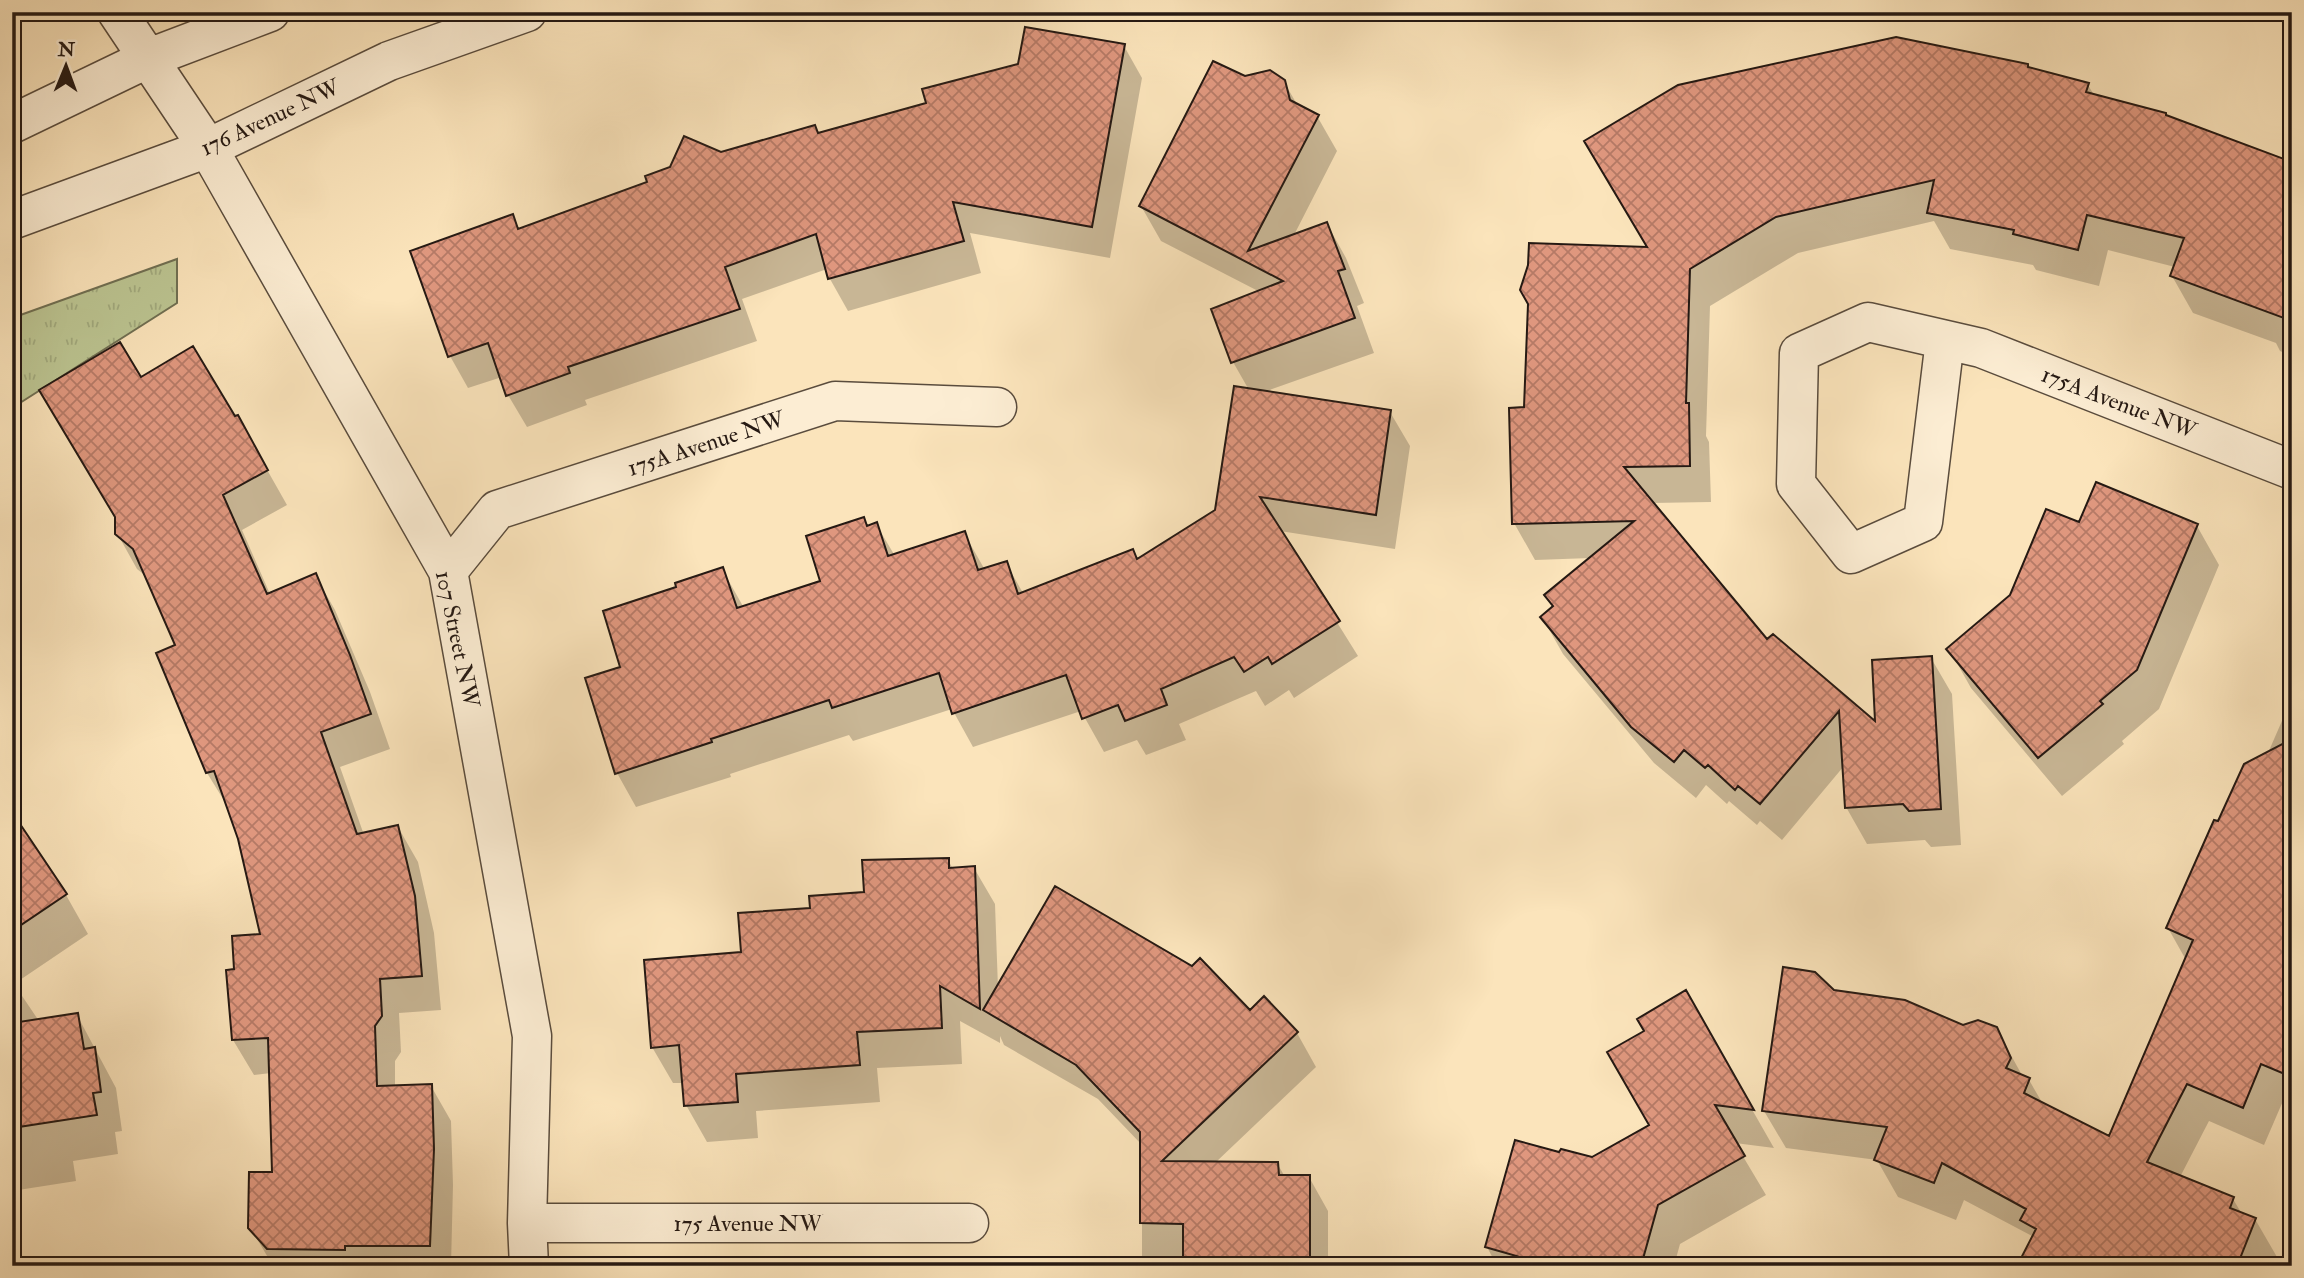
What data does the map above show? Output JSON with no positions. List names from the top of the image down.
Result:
{
  "streets": {
    "street": [
      "176 Avenue NW",
      "175A Avenue NW",
      "107 Street NW",
      "175 Avenue NW"
    ]
  },
  "crossings": [
    ["176 Avenue NW", "107 Street NW"],
    ["175A Avenue NW", "107 Street NW"],
    ["107 Street NW", "175 Avenue NW"]
  ],
  "north": "top"
}
